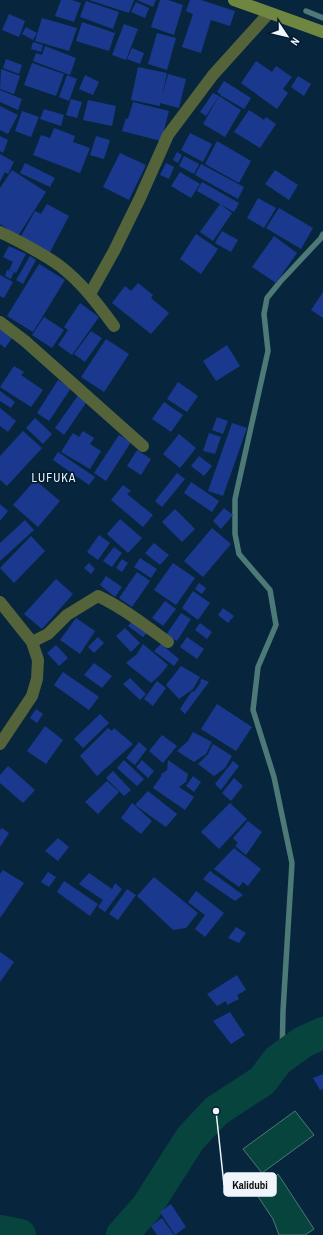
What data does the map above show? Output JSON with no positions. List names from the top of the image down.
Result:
{
  "districts": ["LUFUKA"],
  "places": ["Kalidubi"],
  "north": "bottom right"
}
